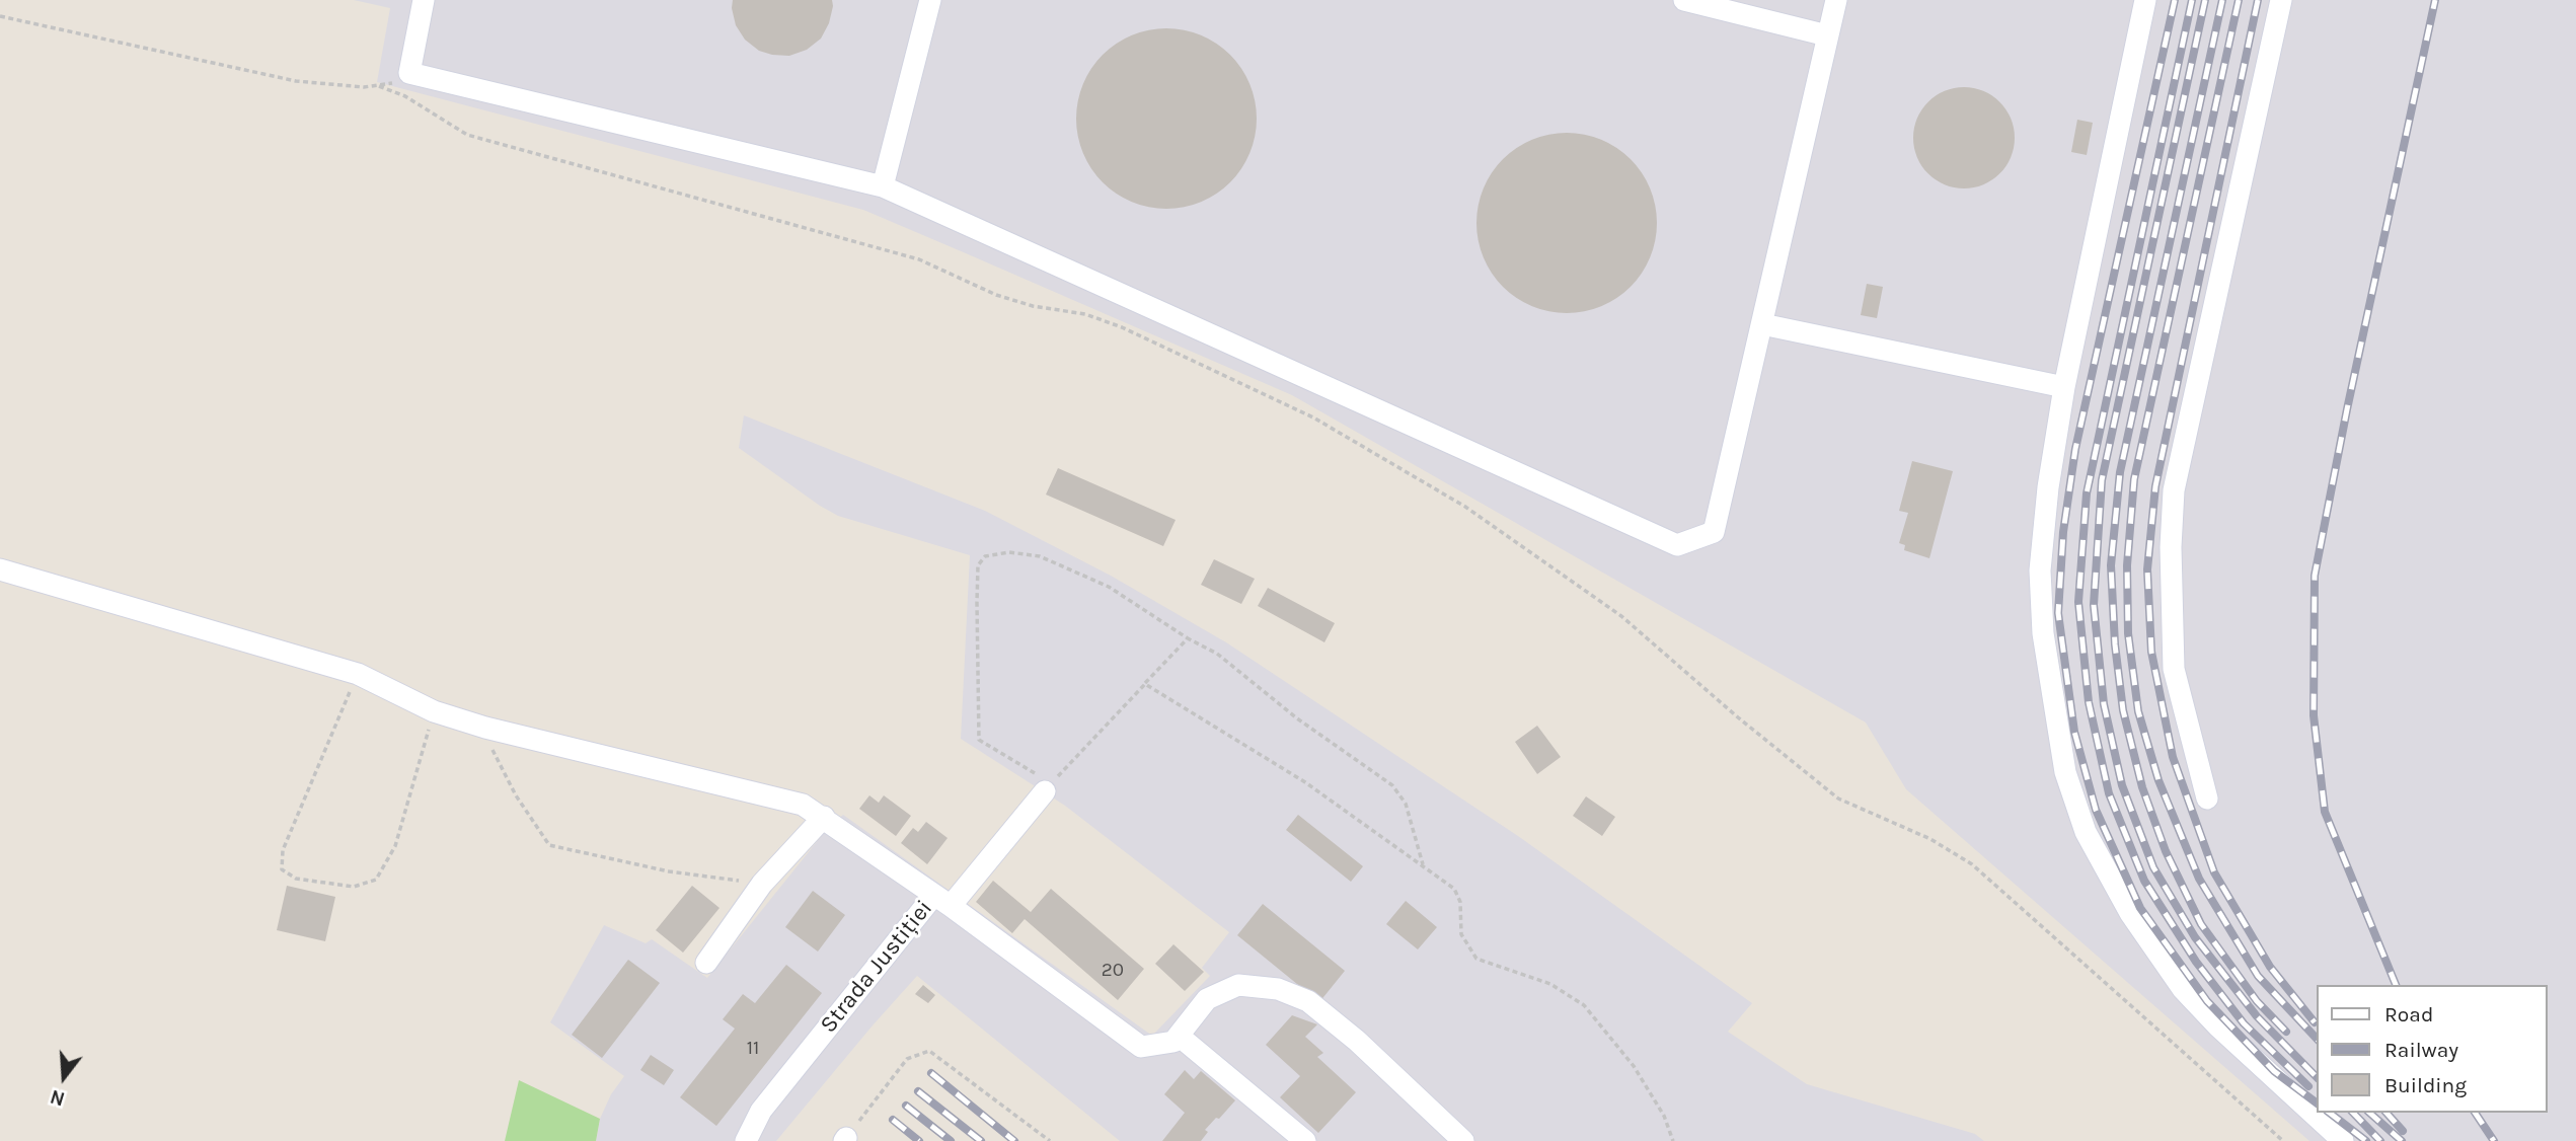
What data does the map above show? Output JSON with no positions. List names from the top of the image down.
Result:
{
  "streets": {
    "street": ["Strada Justiției"]
  },
  "house_numbers": ["20", "11"],
  "legend": ["Road", "Railway", "Building"],
  "north": "bottom"
}
